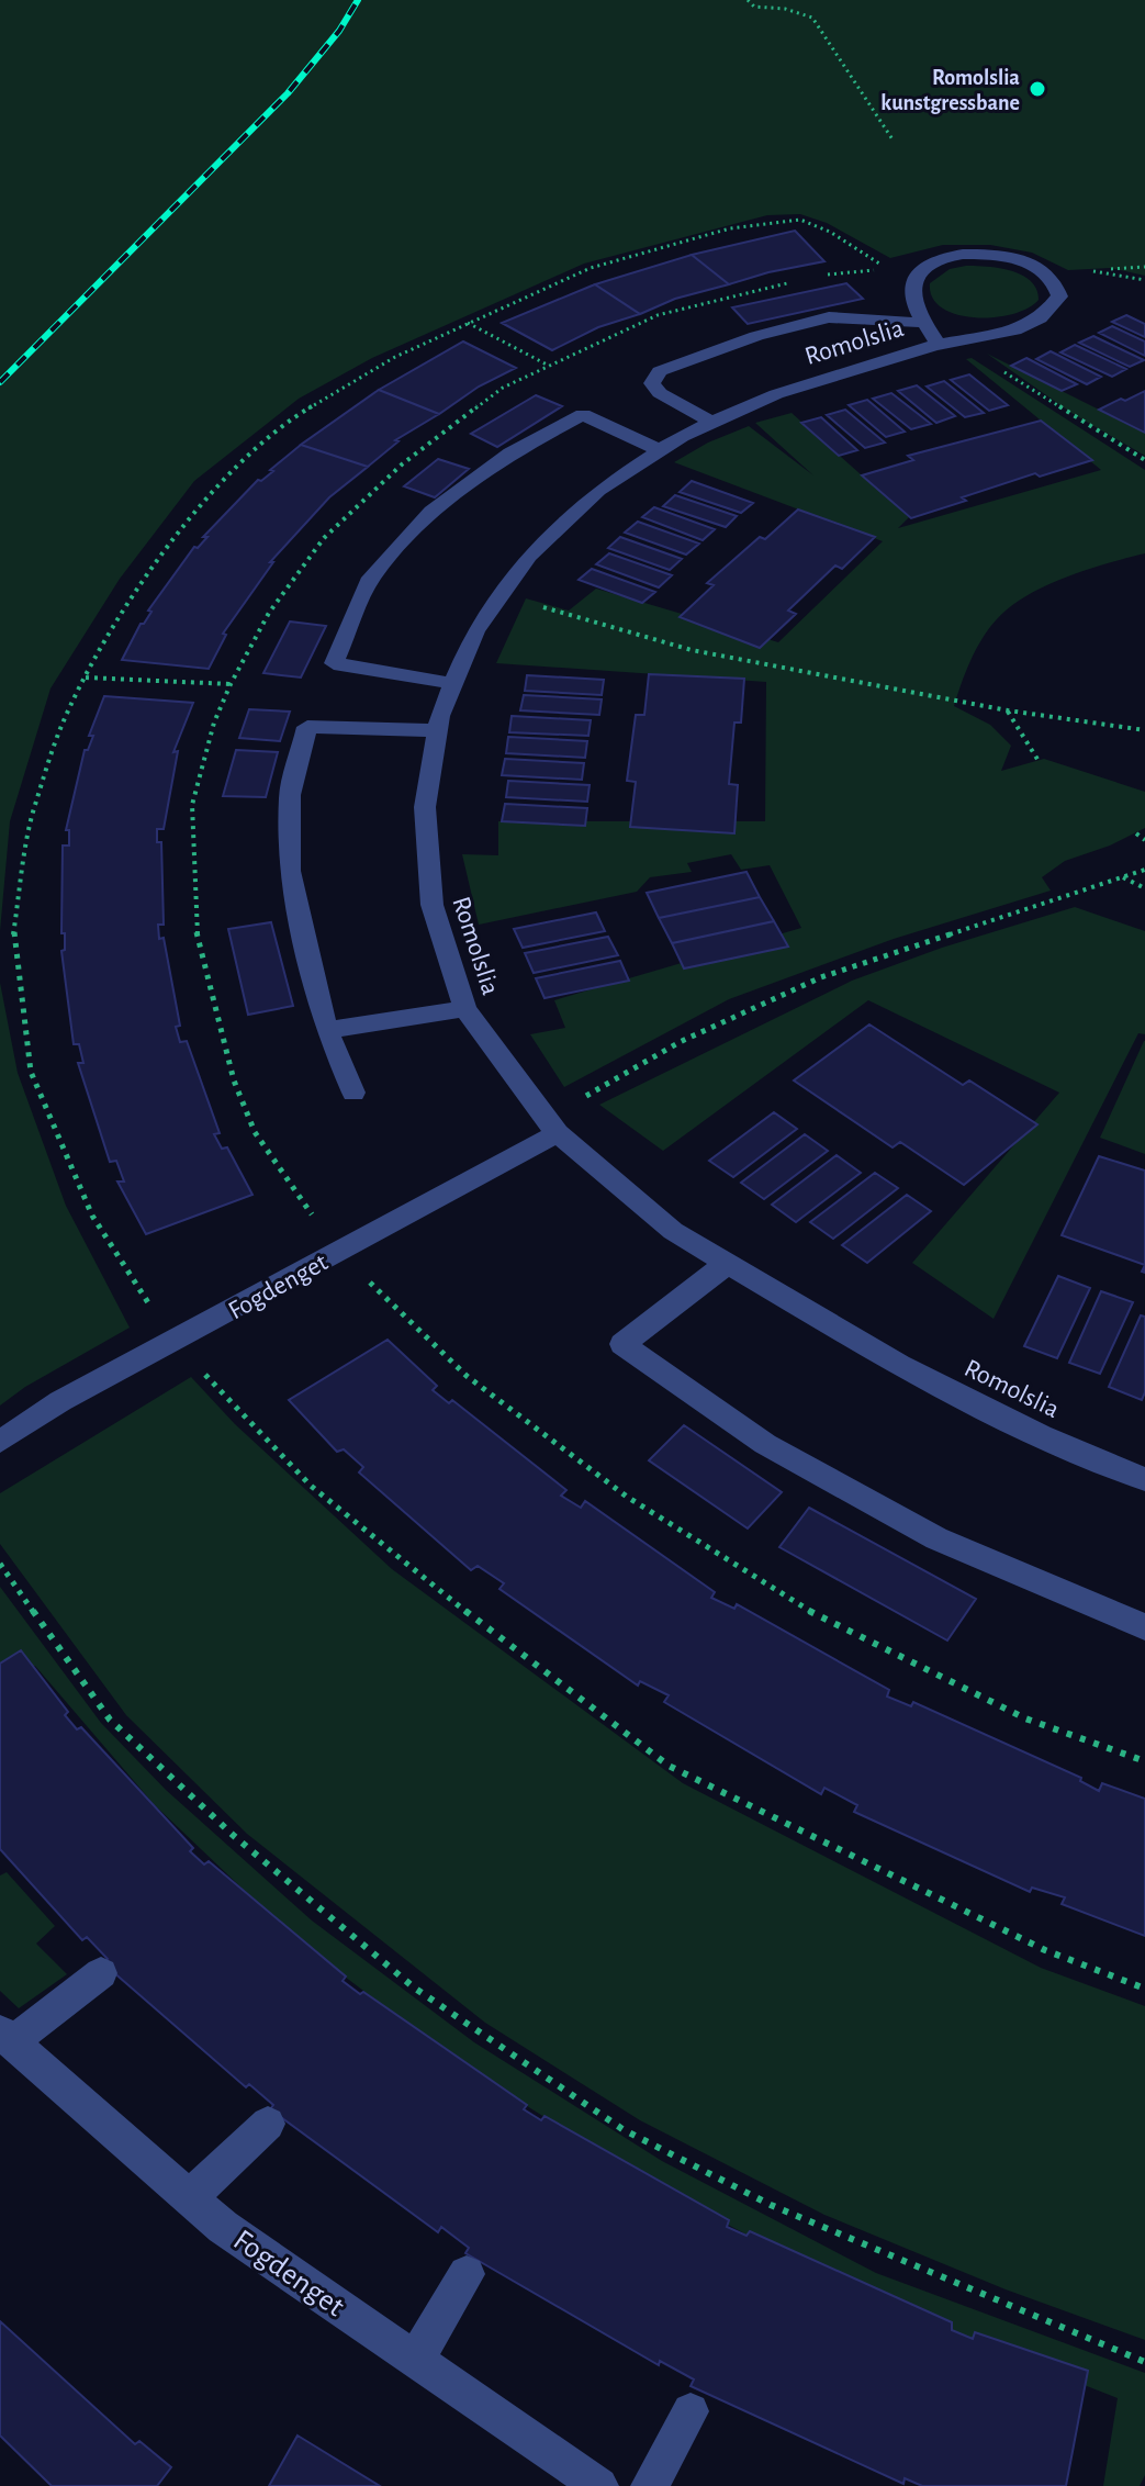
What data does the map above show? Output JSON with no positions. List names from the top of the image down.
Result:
{
  "streets": {
    "street": ["Romolslia", "Fogdenget"]
  },
  "crossings": [
    ["Romolslia", "Fogdenget"]
  ],
  "places": ["Romolslia kunstgressbane"]
}
